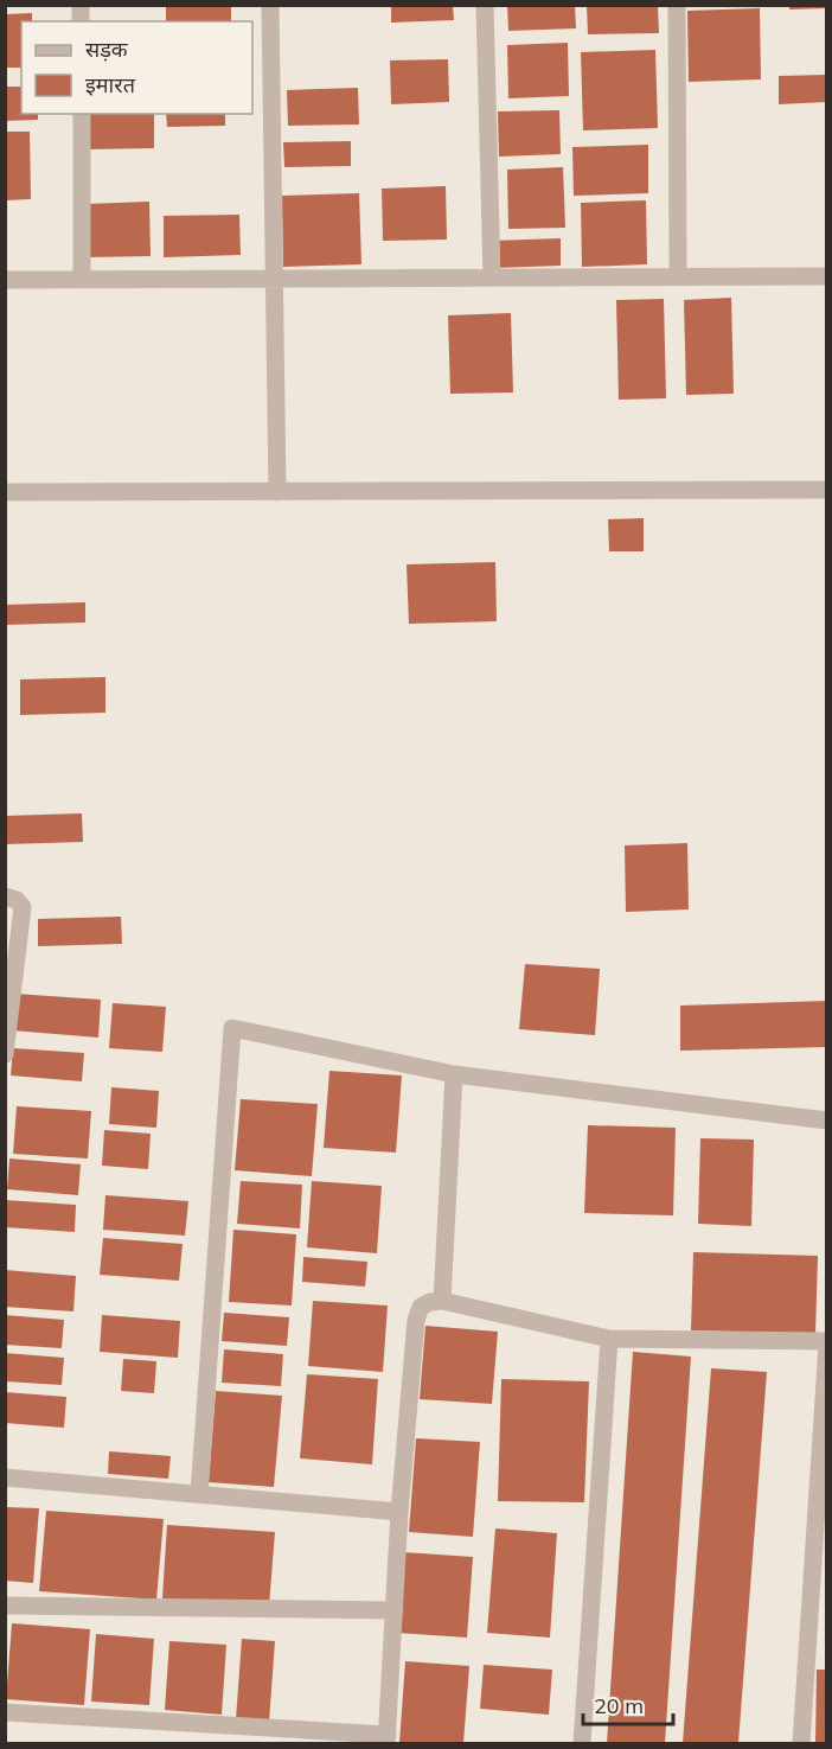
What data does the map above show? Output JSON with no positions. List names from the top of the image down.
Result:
{
  "legend": ["सड़क", "इमारत"],
  "scale_bar": "20 m"
}
